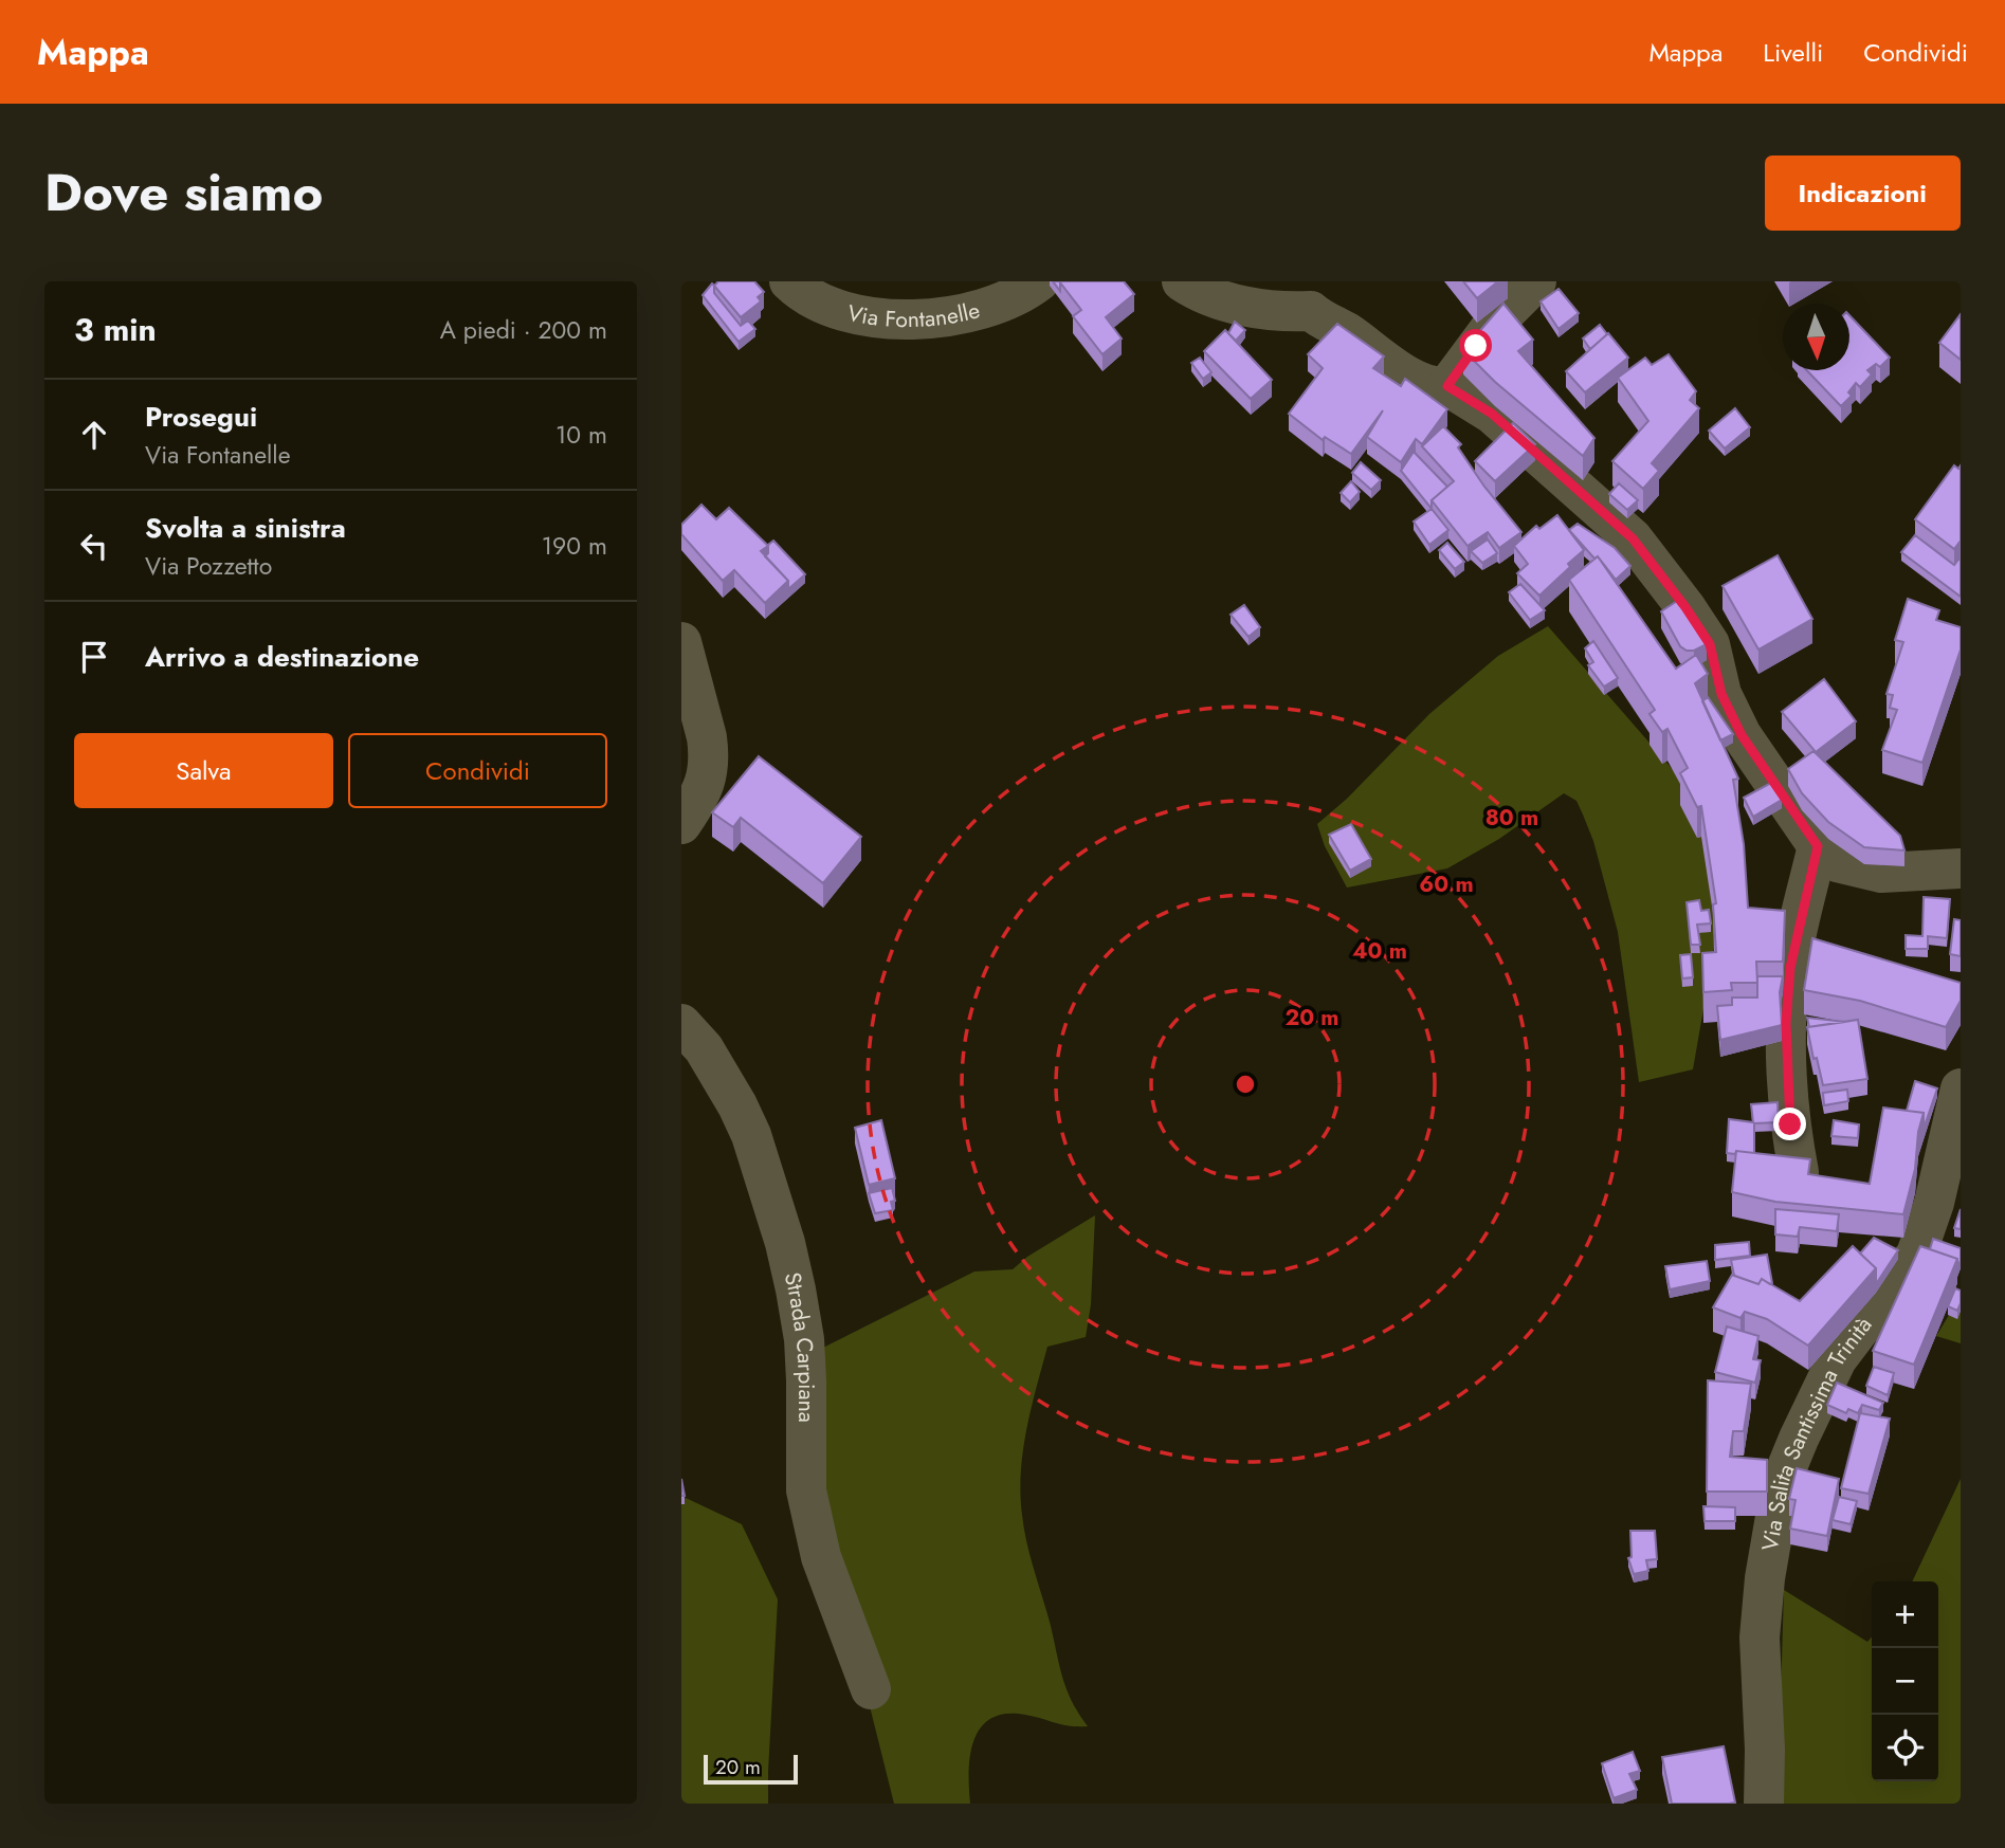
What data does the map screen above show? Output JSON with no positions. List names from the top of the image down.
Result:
{
  "streets": {
    "street": ["Via Fontanelle", "Strada Carpiana", "Via Salita Santissima Trinità"]
  },
  "scale_bar": "20 m",
  "north": "bottom",
  "page": {
    "header": "Mappa",
    "nav": ["Mappa", "Livelli", "Condividi"],
    "title": "Dove siamo",
    "buttons": [
      "Indicazioni",
      ["Salva", "Condividi"]
    ],
    "heading": ["3 min", "A piedi · 200 m"],
    "list": [
      ["Prosegui", "Via Fontanelle", "10 m"],
      ["Svolta a sinistra", "Via Pozzetto", "190 m"],
      "Arrivo a destinazione"
    ],
    "map_buttons": ["+", "−"],
    "scale": "20 m"
  },
  "rings": [
    "80 m",
    "60 m",
    "40 m",
    "20 m"
  ]
}
